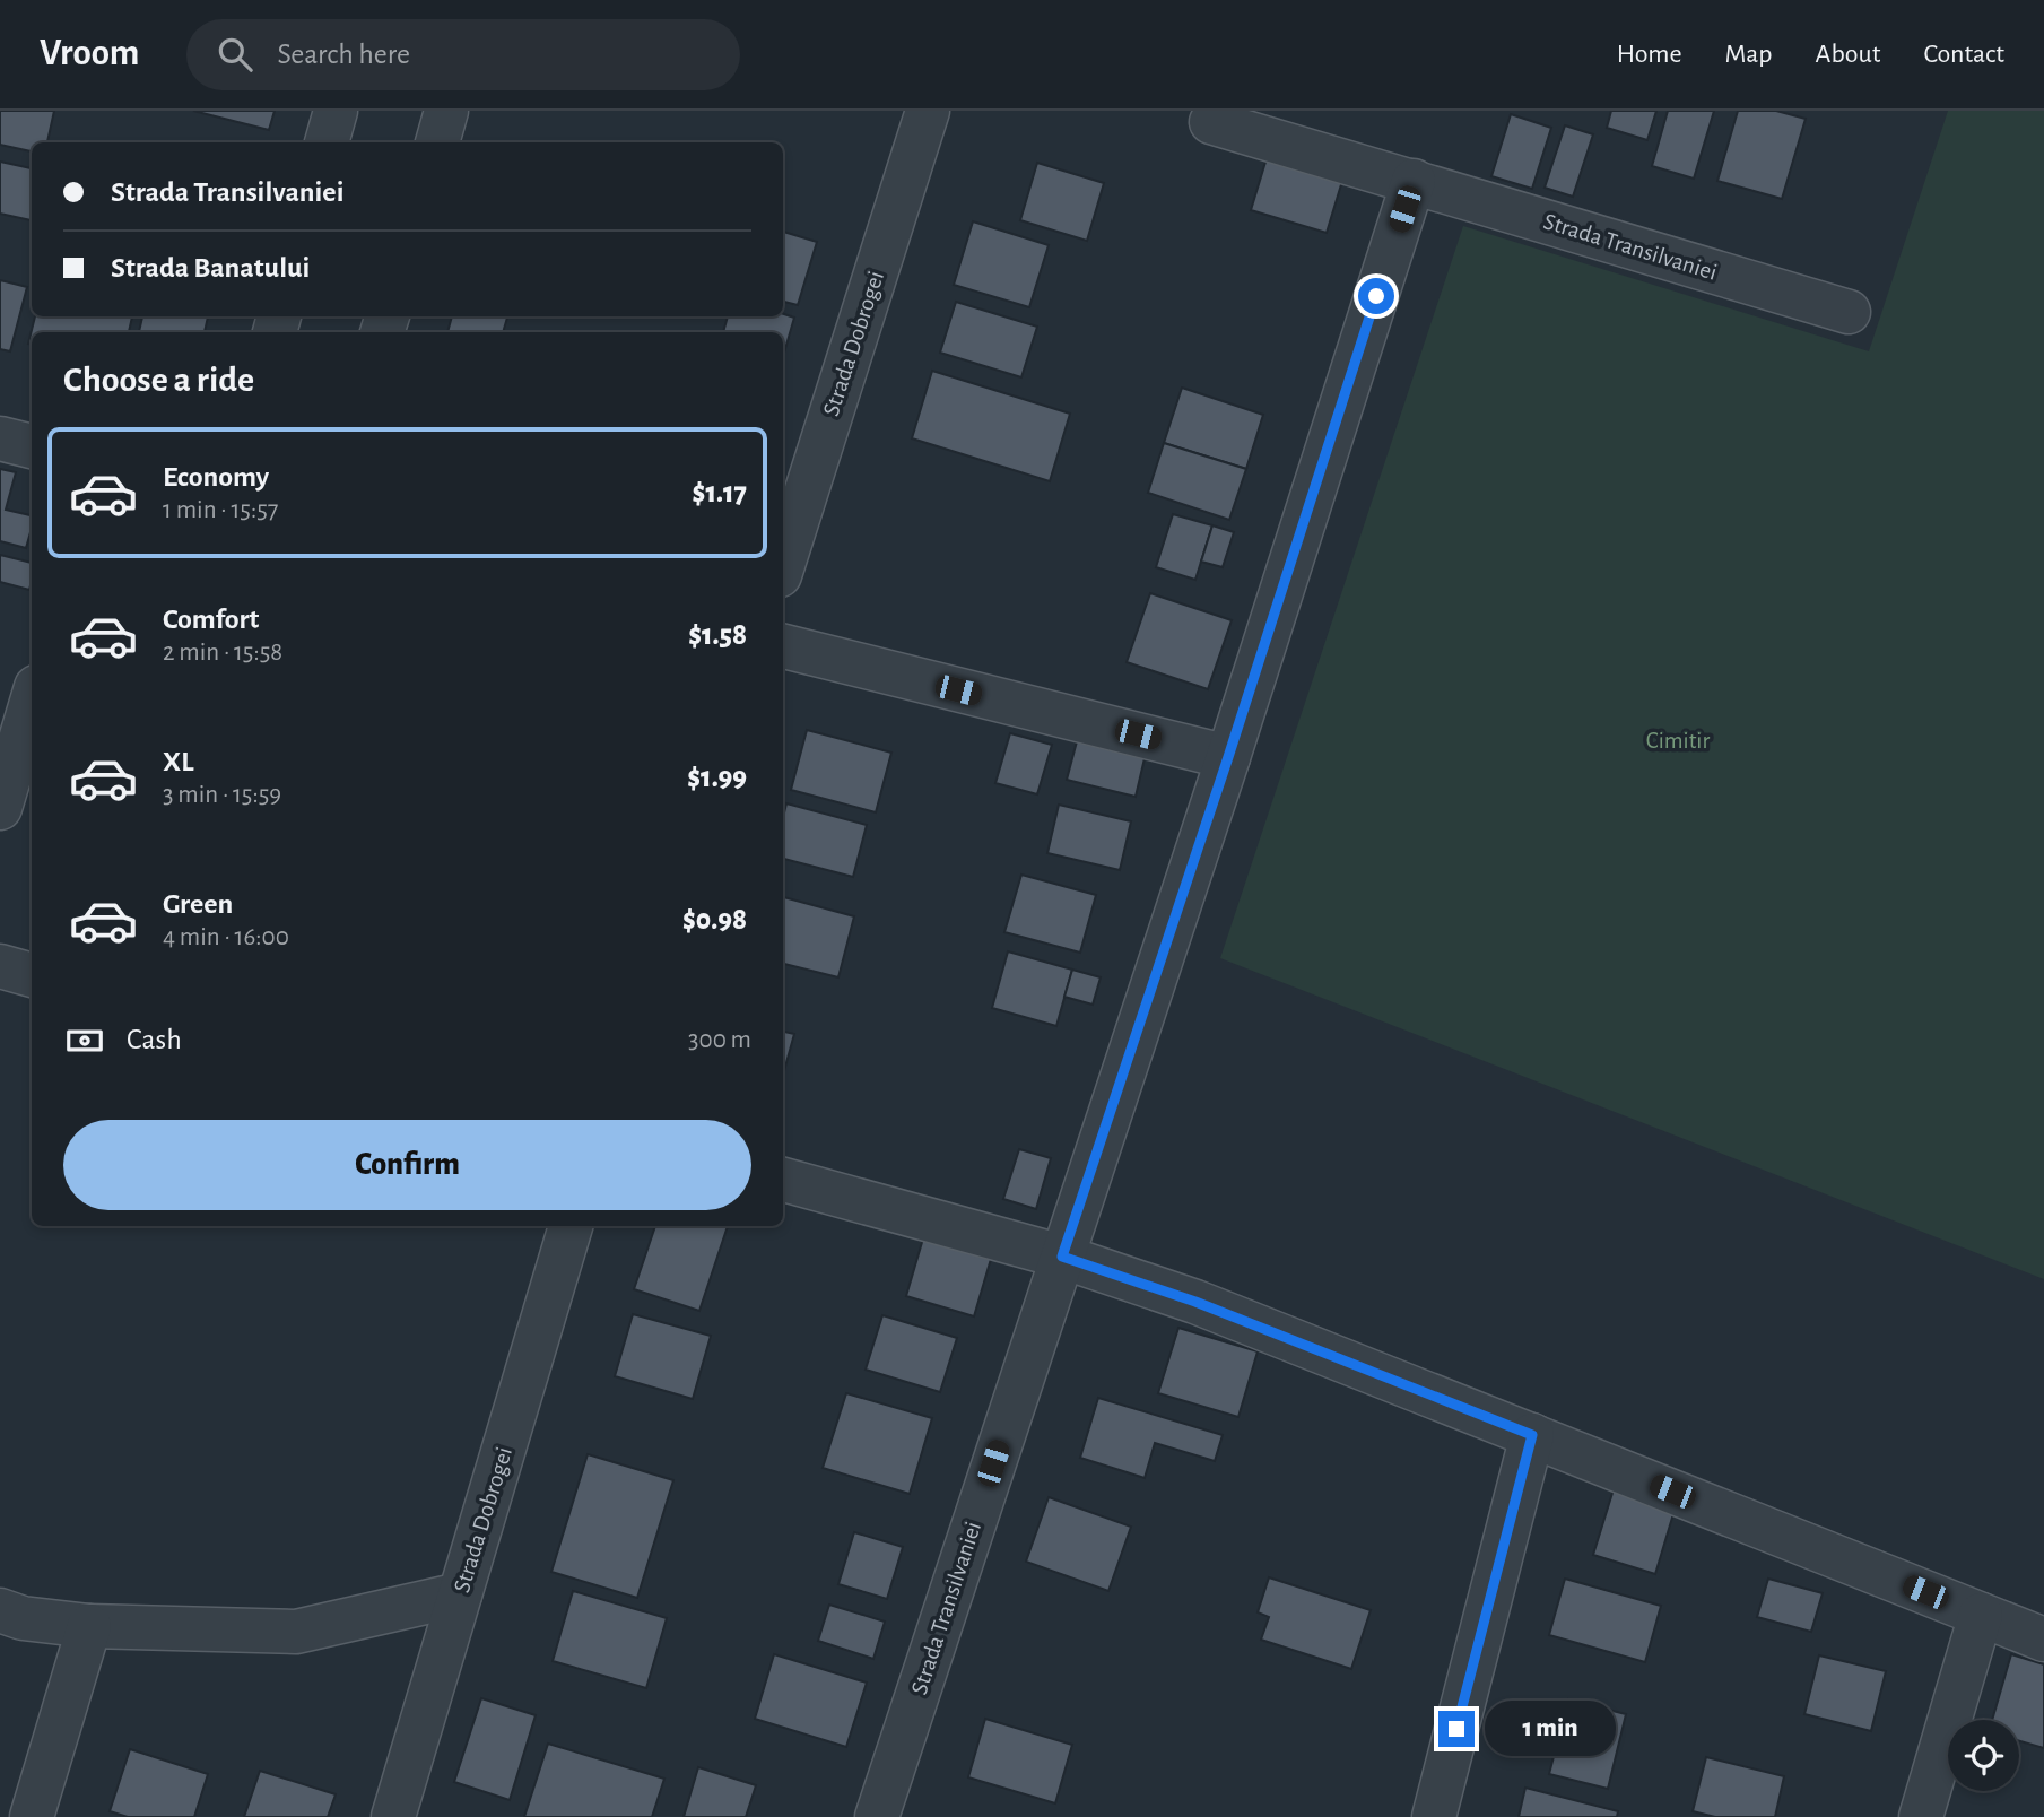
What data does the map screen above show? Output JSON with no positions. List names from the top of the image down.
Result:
{
  "streets": {
    "street": ["Strada Transilvaniei", "Strada Dobrogei"]
  },
  "parks": ["Cimitir"],
  "page": {
    "header": "Vroom",
    "search": "Search here",
    "nav": [
      "Home",
      "Map",
      "About",
      "Contact"
    ],
    "banner": ["Strada Transilvaniei", "Strada Banatului"],
    "heading": "Choose a ride",
    "list": [
      {
        "name": "Economy",
        "note": "1 min · 15:57",
        "value": "$1.17"
      },
      {
        "name": "Comfort",
        "note": "2 min · 15:58",
        "value": "$1.58"
      },
      {
        "name": "XL",
        "note": "3 min · 15:59",
        "value": "$1.99"
      },
      {
        "name": "Green",
        "note": "4 min · 16:00",
        "value": "$0.98"
      }
    ],
    "pay": ["Cash", "300 m"],
    "buttons": "Confirm",
    "bubble": "1 min"
  }
}
